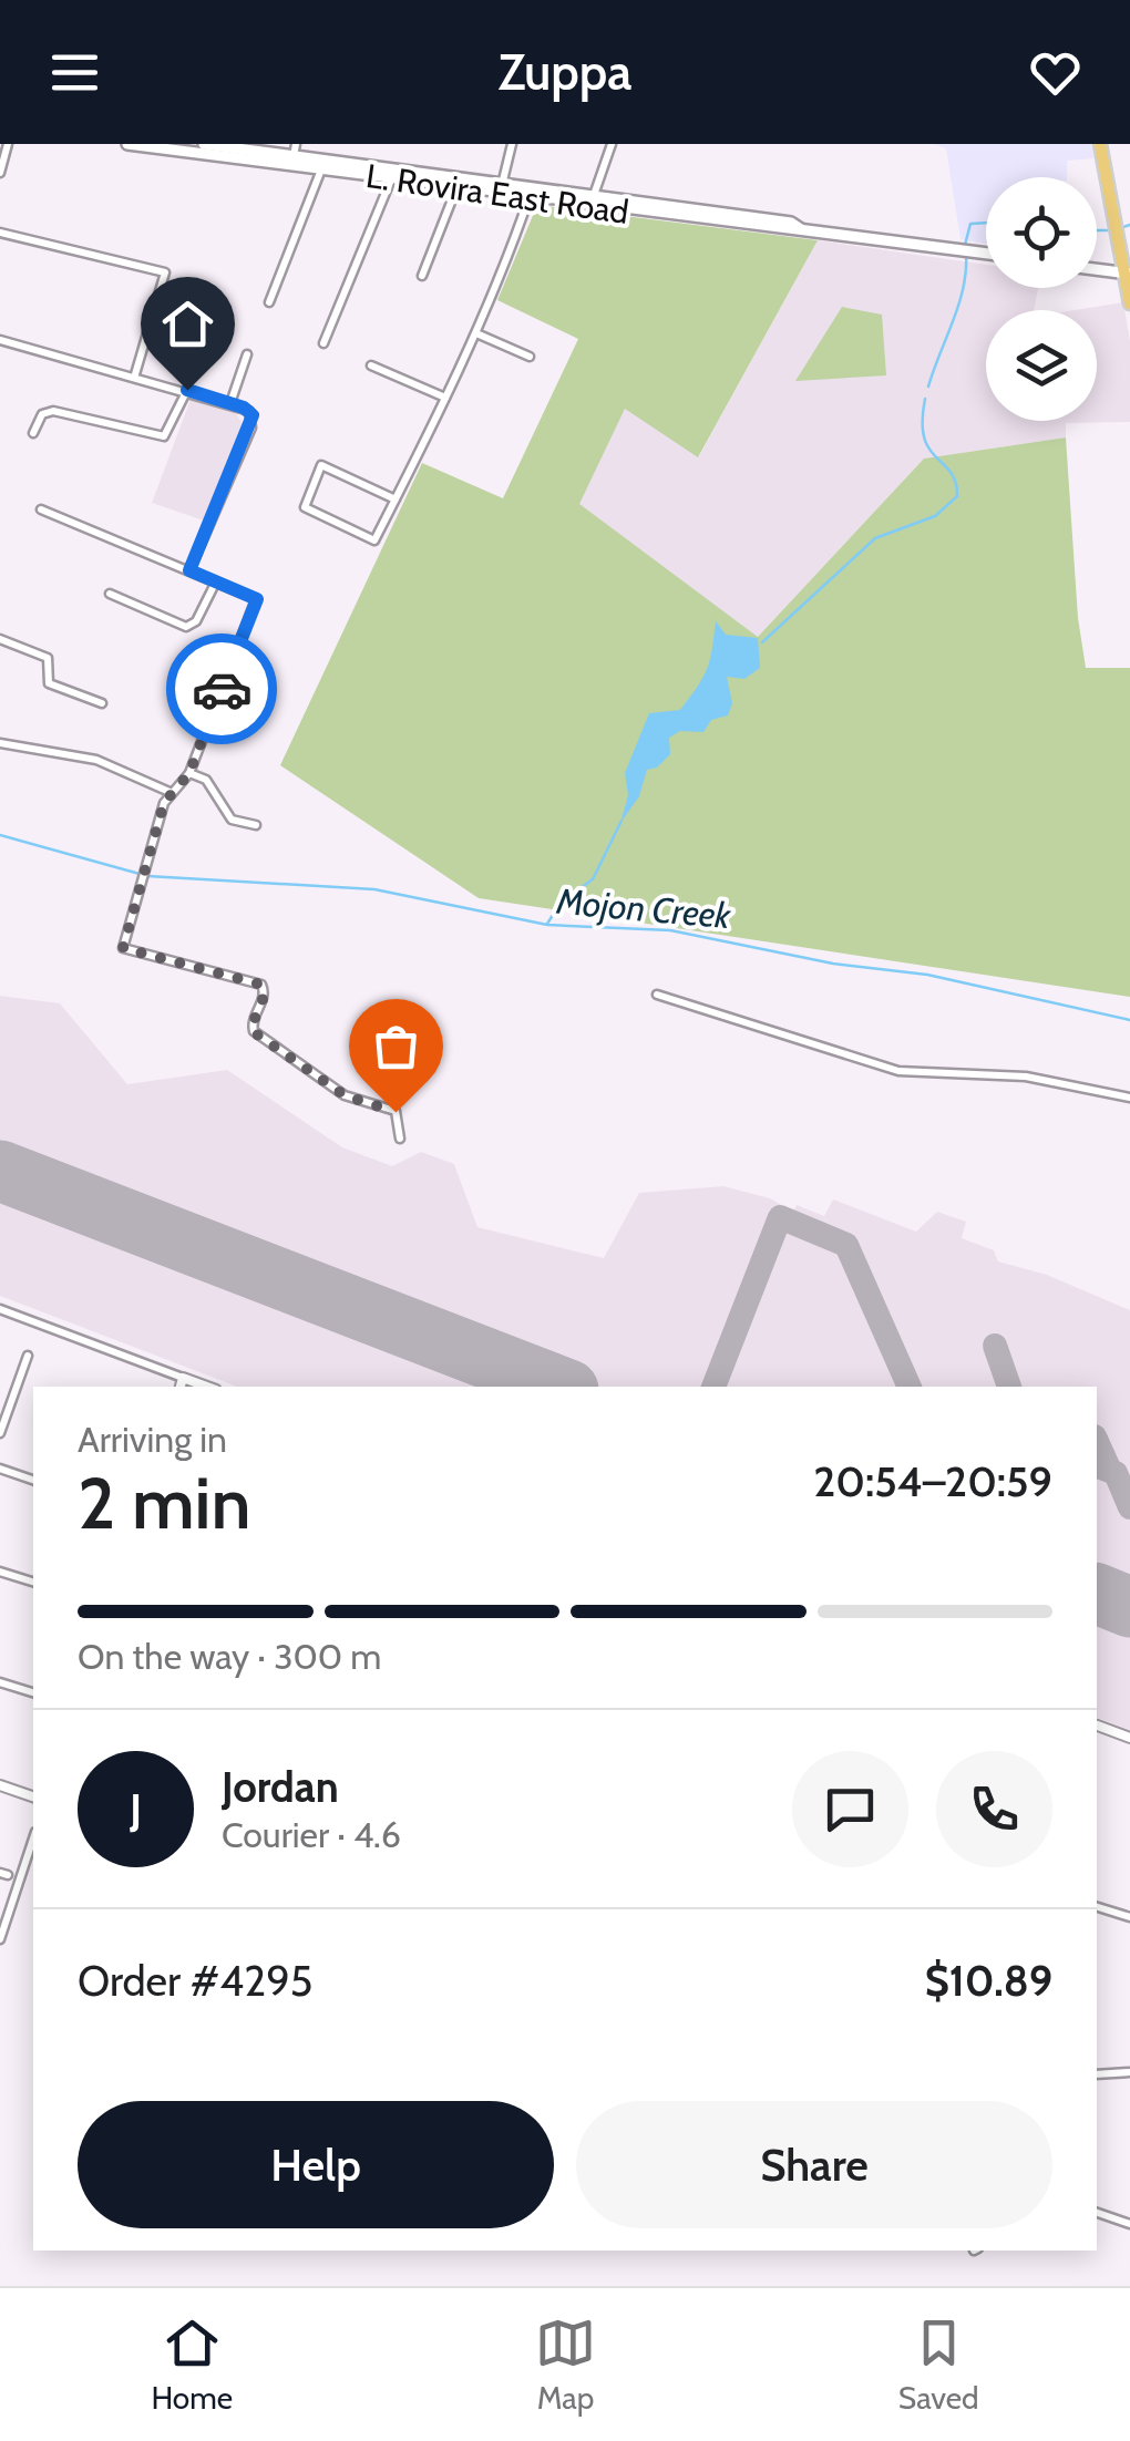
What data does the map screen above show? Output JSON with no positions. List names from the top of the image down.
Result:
{
  "streets": {
    "main road": ["L. Rovira East Road"]
  },
  "water": ["Mojon Creek"],
  "page": {
    "header": "Zuppa",
    "heading": ["2 min", "Arriving in", "20:54–20:59"],
    "panel": [
      "Jordan",
      "Courier · 4.6",
      "Order #4295",
      "$10.89"
    ],
    "bar": "On the way · 300 m",
    "round": "J",
    "buttons": ["Help", "Share"],
    "tabs": ["Home", "Map", "Saved"]
  }
}
